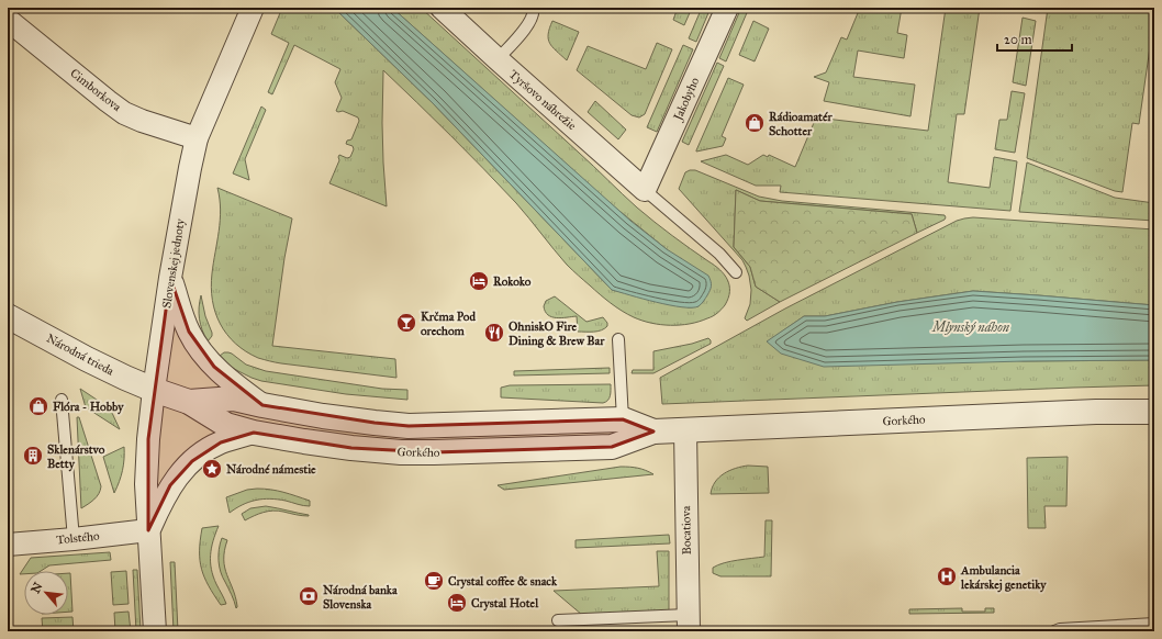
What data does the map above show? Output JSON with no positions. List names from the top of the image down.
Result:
{
  "streets": {
    "street": [
      "Cimborkova",
      "Jakobyho",
      "Tyršovo nábrežie",
      "Slovenskej jednoty",
      "Národná trieda",
      "Gorkého",
      "Bocatiova",
      "Tolstého"
    ]
  },
  "crossings": [
    ["Cimborkova", "Slovenskej jednoty"],
    ["Jakobyho", "Tyršovo nábrežie"],
    ["Slovenskej jednoty", "Národná trieda"],
    ["Slovenskej jednoty", "Gorkého"],
    ["Slovenskej jednoty", "Tolstého"],
    ["Národná trieda", "Gorkého"],
    ["Gorkého", "Bocatiova"]
  ],
  "water": ["Mlynský náhon"],
  "places": {
    "shop": ["Rádioamatér Schotter", "Flóra - Hobby"],
    "hotel": ["Rokoko", "Crystal Hotel"],
    "bar": ["Krčma Pod orechom"],
    "restaurant": ["OhniskO Fire Dining & Brew Bar"],
    "building": ["Sklenárstvo Betty"],
    "place": ["Národné námestie"],
    "hospital": ["Ambulancia lekárskej genetiky"],
    "cafe": ["Crystal coffee & snack"],
    "bank": ["Národná banka Slovenska"]
  },
  "scale_bar": "20 m",
  "north": "top left"
}
